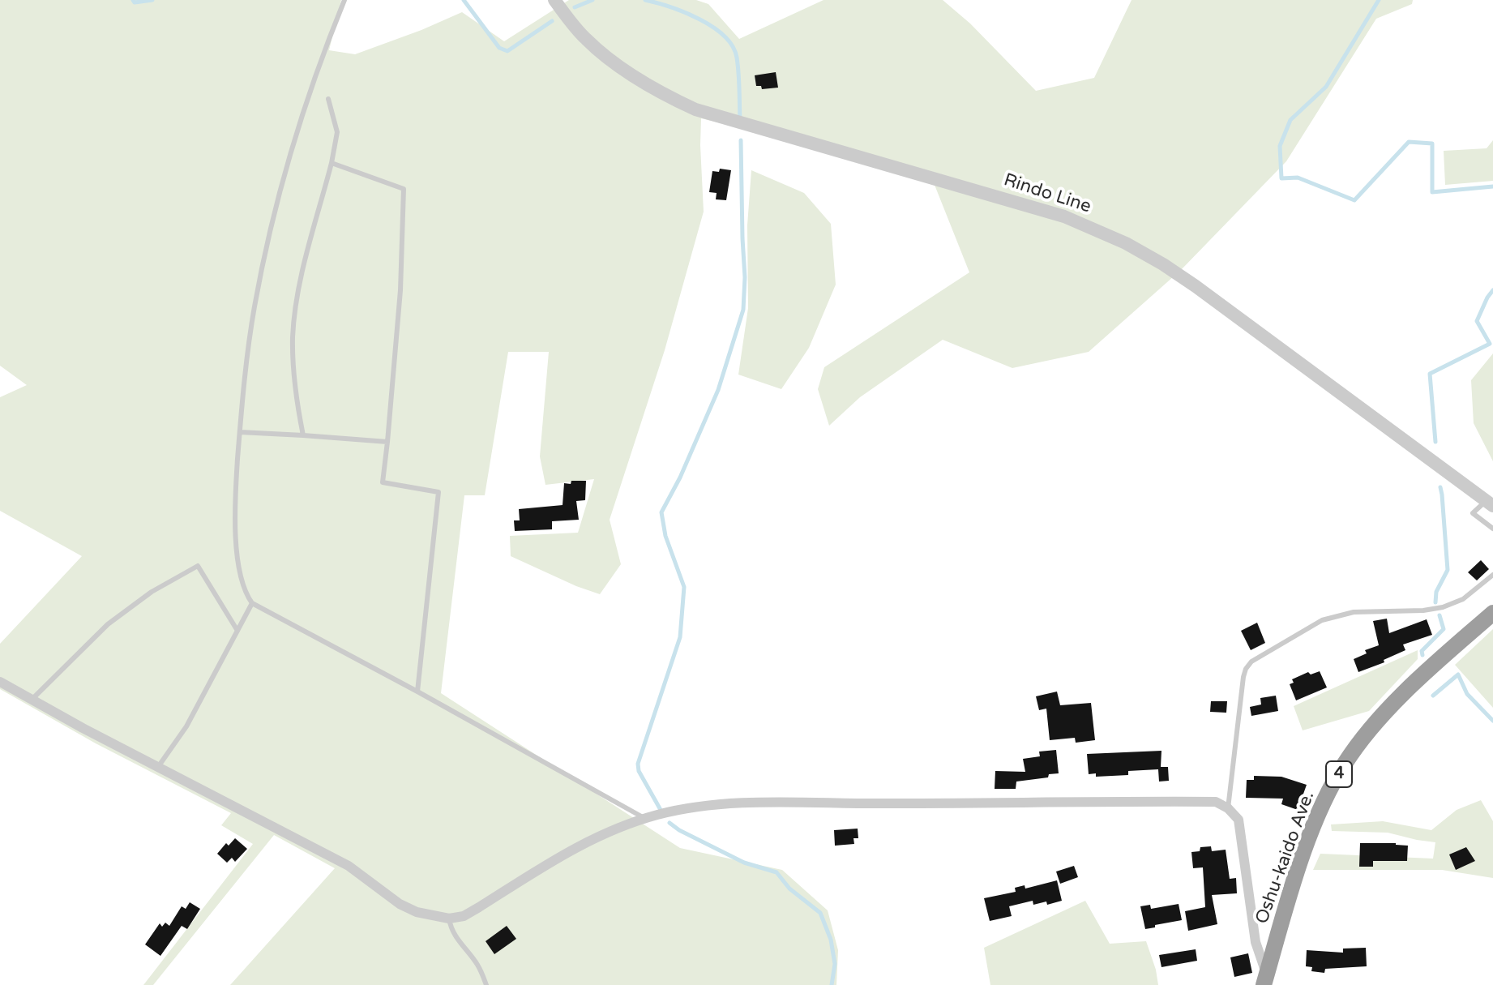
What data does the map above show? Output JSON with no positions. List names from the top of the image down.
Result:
{
  "streets": {
    "highway": ["4", "Oshu-kaido Ave."],
    "street": ["Rindo Line"]
  }
}
